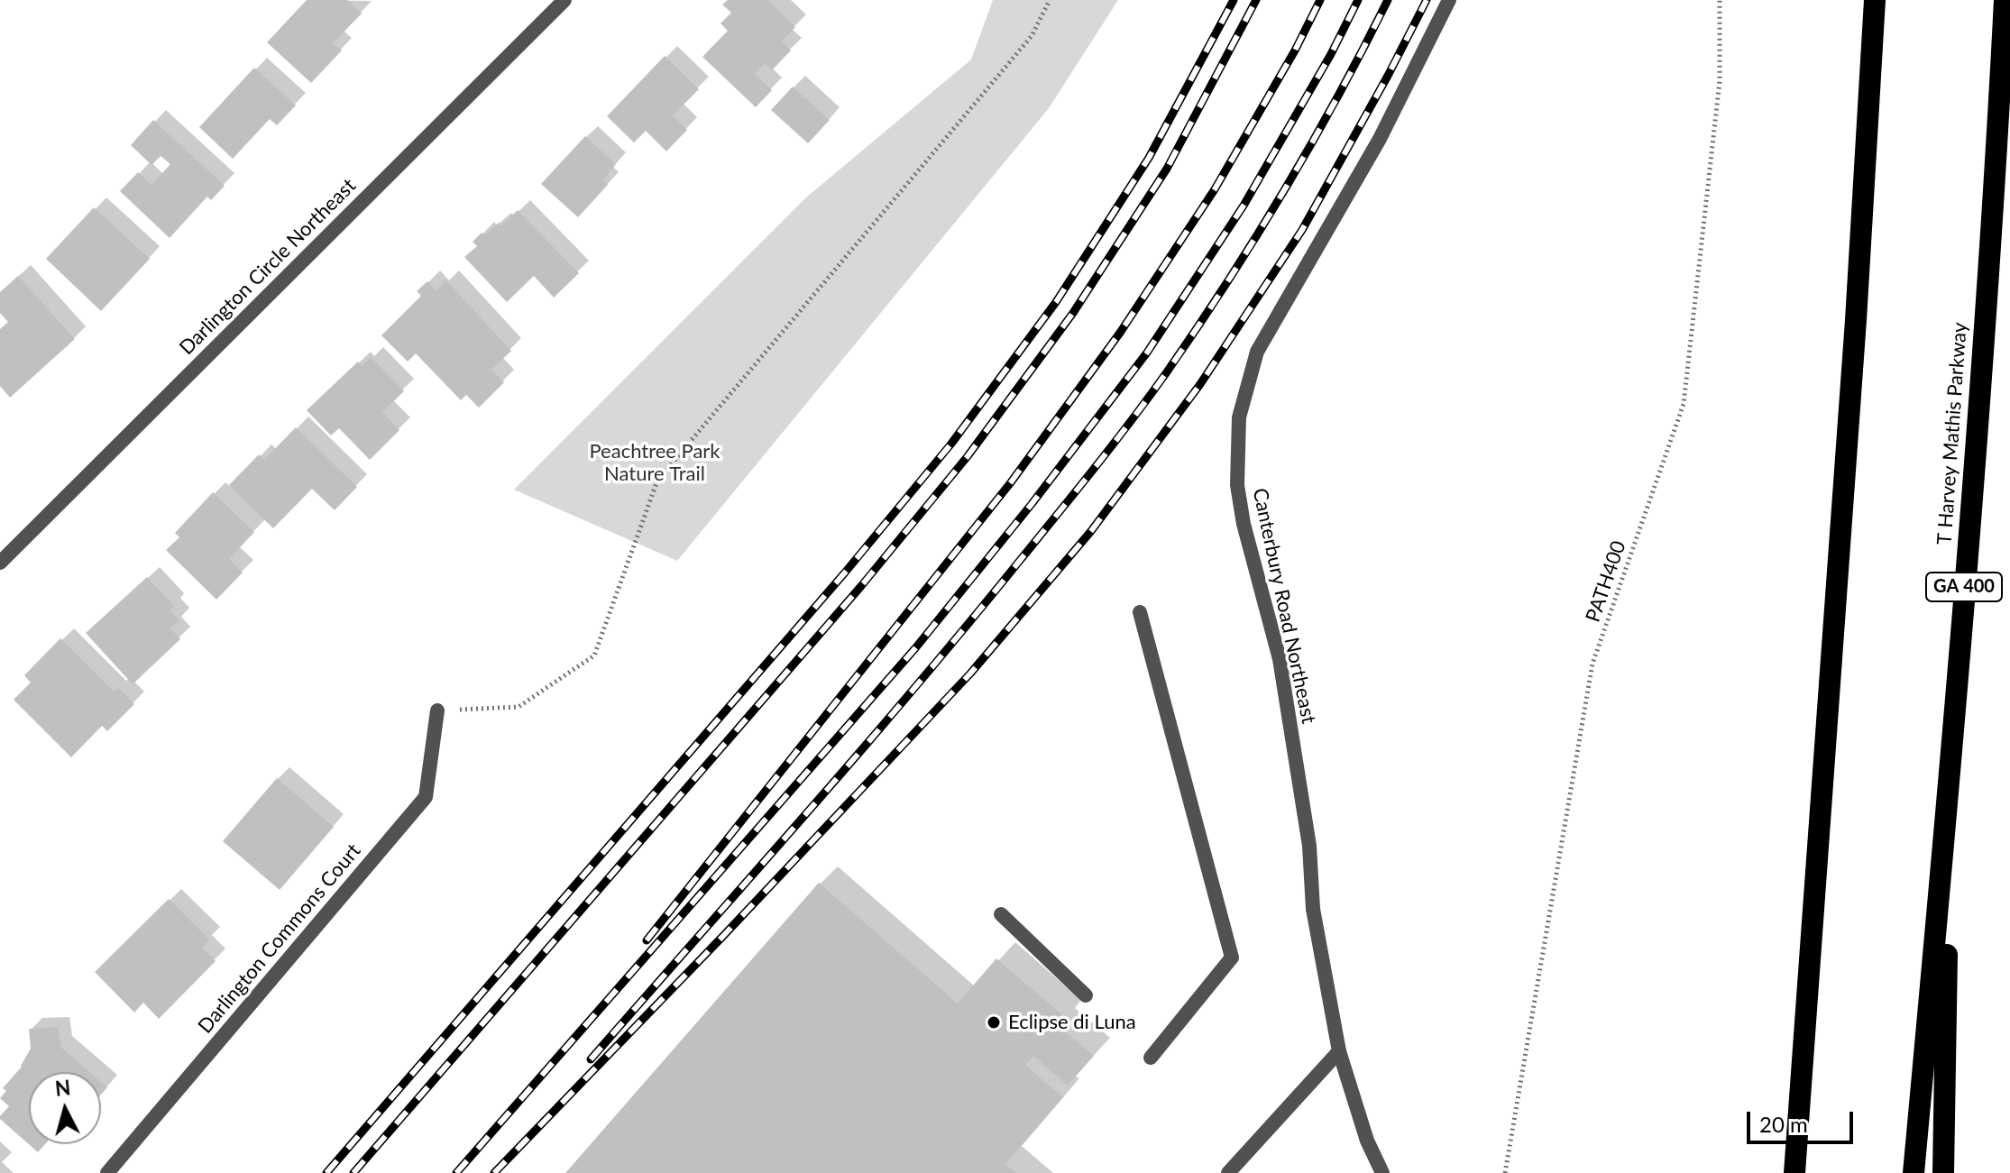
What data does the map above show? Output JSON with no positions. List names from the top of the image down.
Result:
{
  "streets": {
    "highway": ["T Harvey Mathis Parkway", "GA 400"],
    "street": ["Darlington Circle Northeast", "Canterbury Road Northeast", "Darlington Commons Court"],
    "path": ["PATH400"]
  },
  "parks": ["Peachtree Park Nature Trail"],
  "places": ["Eclipse di Luna"],
  "scale_bar": "20 m",
  "north": "top"
}
